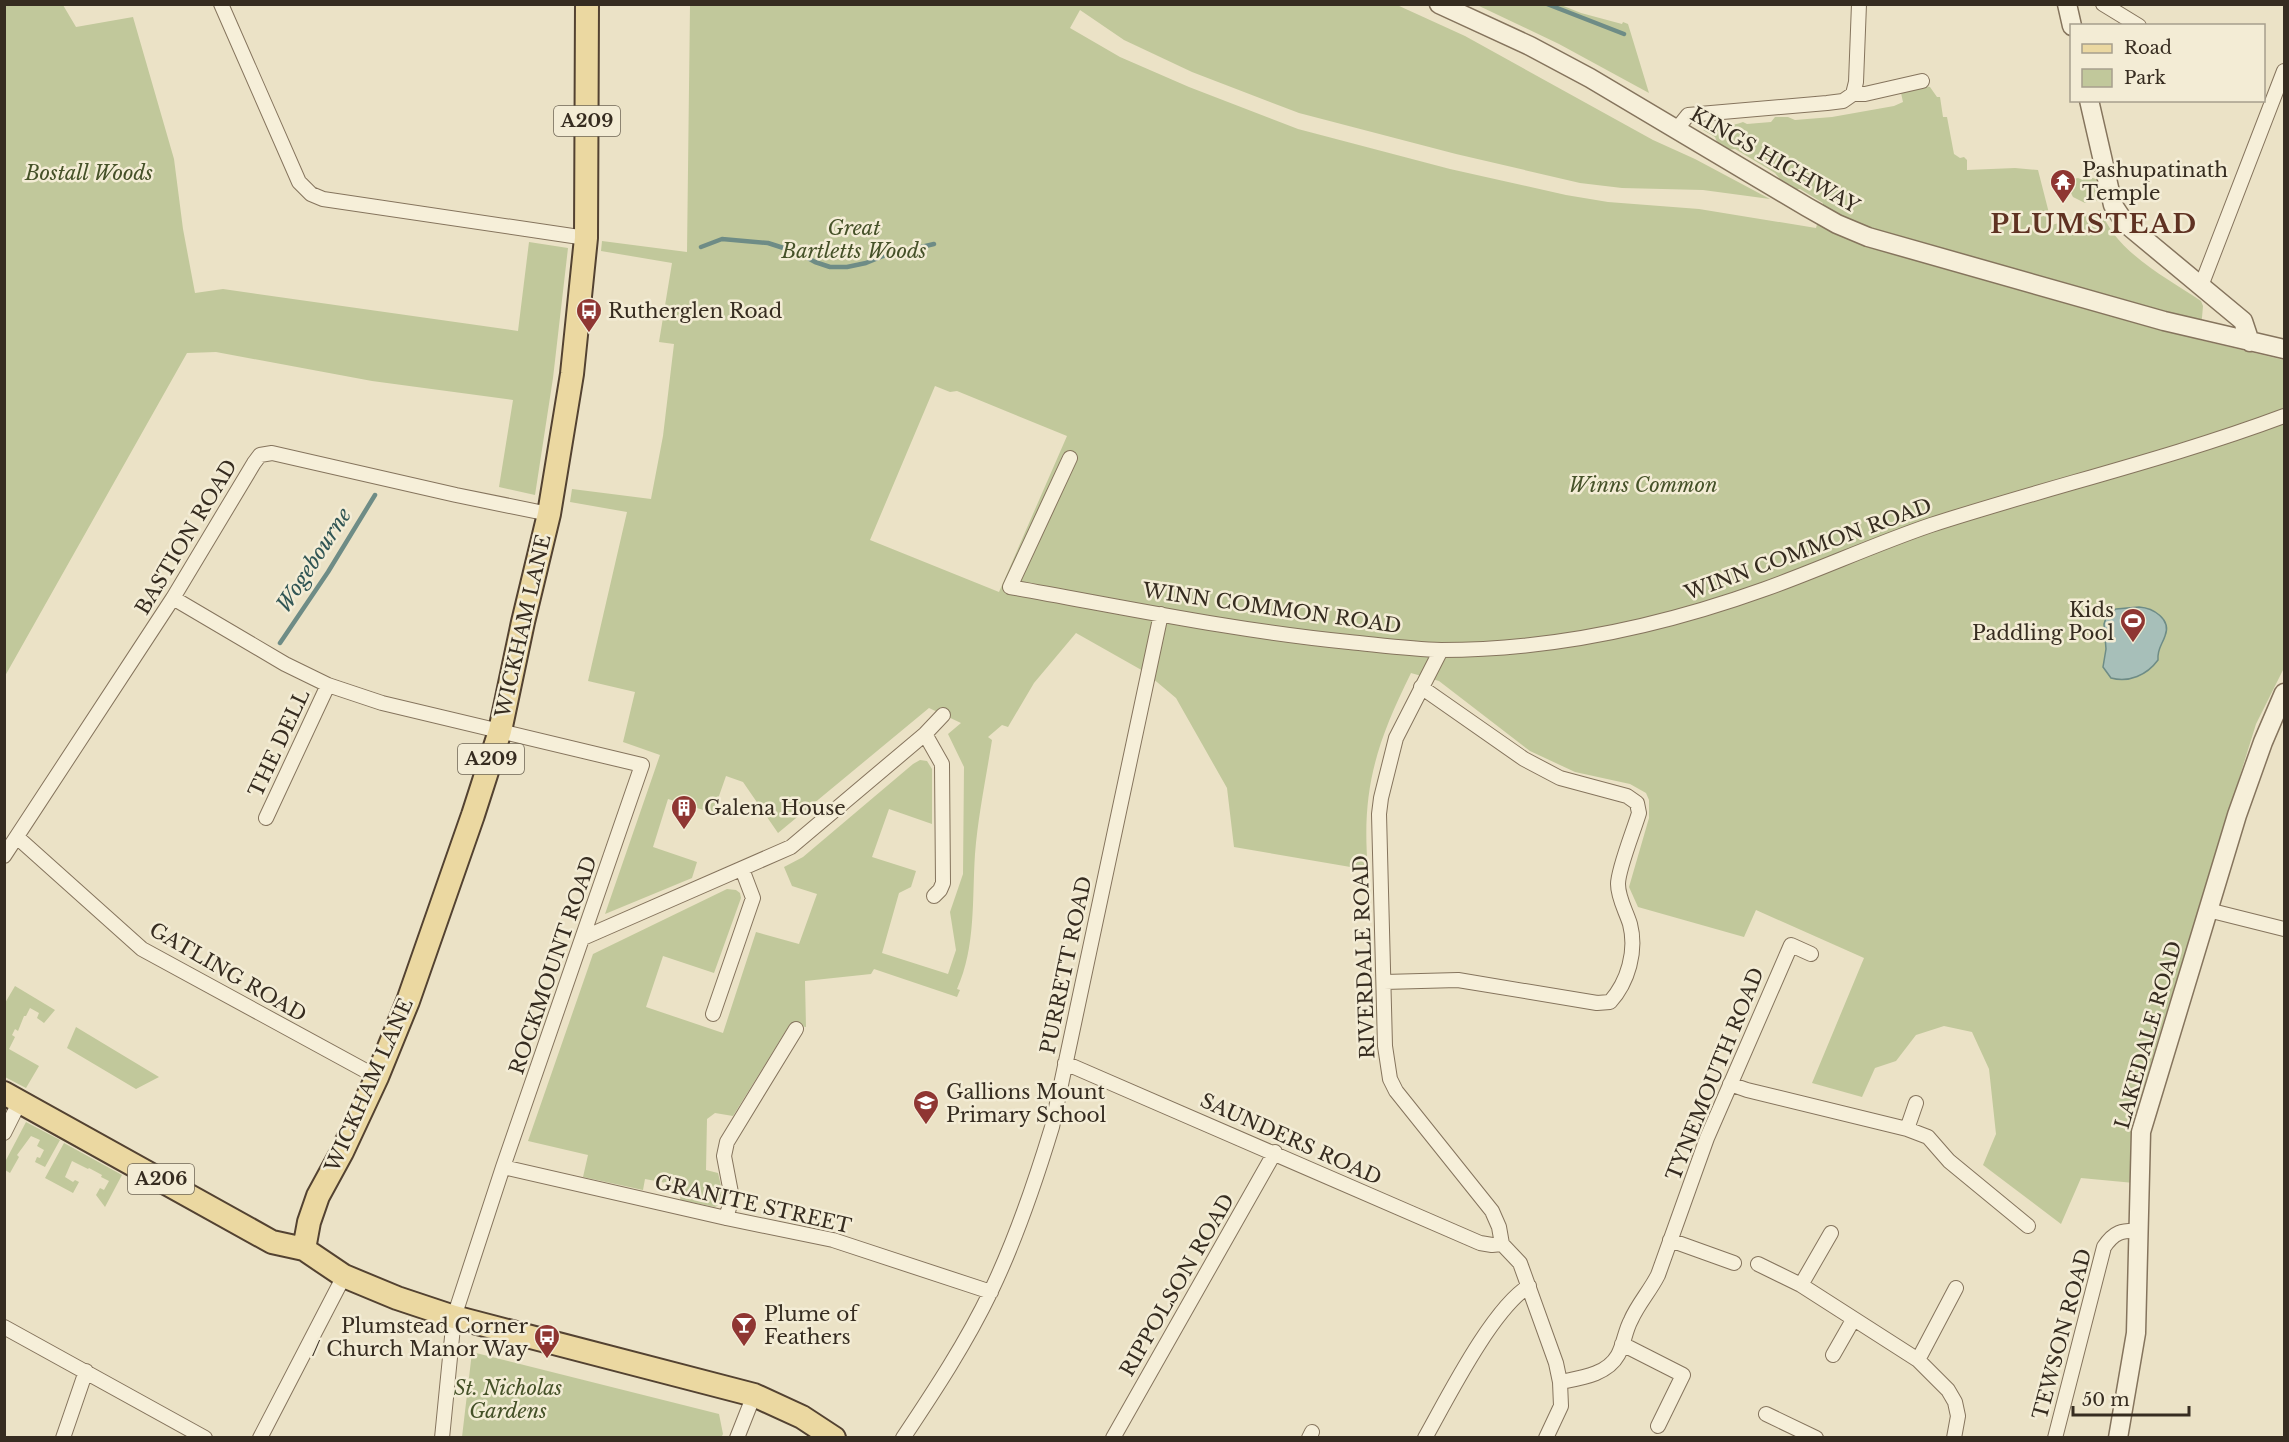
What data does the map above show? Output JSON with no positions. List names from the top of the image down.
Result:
{
  "streets": {
    "main road": ["A209", "WICKHAM LANE", "A206"],
    "street": [
      "KINGS HIGHWAY",
      "BASTION ROAD",
      "WINN COMMON ROAD",
      "THE DELL",
      "RIVERDALE ROAD",
      "ROCKMOUNT ROAD",
      "PURRETT ROAD",
      "GATLING ROAD",
      "LAKEDALE ROAD",
      "TYNEMOUTH ROAD",
      "SAUNDERS ROAD",
      "GRANITE STREET",
      "RIPPOLSON ROAD",
      "TEWSON ROAD"
    ]
  },
  "crossings": [
    ["BASTION ROAD", "WICKHAM LANE"],
    ["BASTION ROAD", "GATLING ROAD"],
    ["WINN COMMON ROAD", "RIVERDALE ROAD"],
    ["WINN COMMON ROAD", "PURRETT ROAD"],
    ["WICKHAM LANE", "ROCKMOUNT ROAD"],
    ["WICKHAM LANE", "GATLING ROAD"],
    ["WICKHAM LANE", "A206"],
    ["RIVERDALE ROAD", "TYNEMOUTH ROAD"],
    ["RIVERDALE ROAD", "SAUNDERS ROAD"],
    ["ROCKMOUNT ROAD", "A206"],
    ["ROCKMOUNT ROAD", "GRANITE STREET"],
    ["PURRETT ROAD", "SAUNDERS ROAD"],
    ["PURRETT ROAD", "GRANITE STREET"],
    ["LAKEDALE ROAD", "TEWSON ROAD"],
    ["SAUNDERS ROAD", "RIPPOLSON ROAD"]
  ],
  "districts": ["PLUMSTEAD"],
  "water": ["Wogebourne"],
  "parks": [
    "Bostall Woods",
    "Great Bartletts Woods",
    "Winns Common",
    "St. Nicholas Gardens"
  ],
  "places": {
    "temple": ["Pashupatinath Temple"],
    "bus stop": ["Rutherglen Road", "Plumstead Corner / Church Manor Way"],
    "sports": ["Kids Paddling Pool"],
    "building": ["Galena House"],
    "school or university": ["Gallions Mount Primary School"],
    "bar": ["Plume of Feathers"]
  },
  "legend": ["Road", "Park"],
  "scale_bar": "50 m"
}
